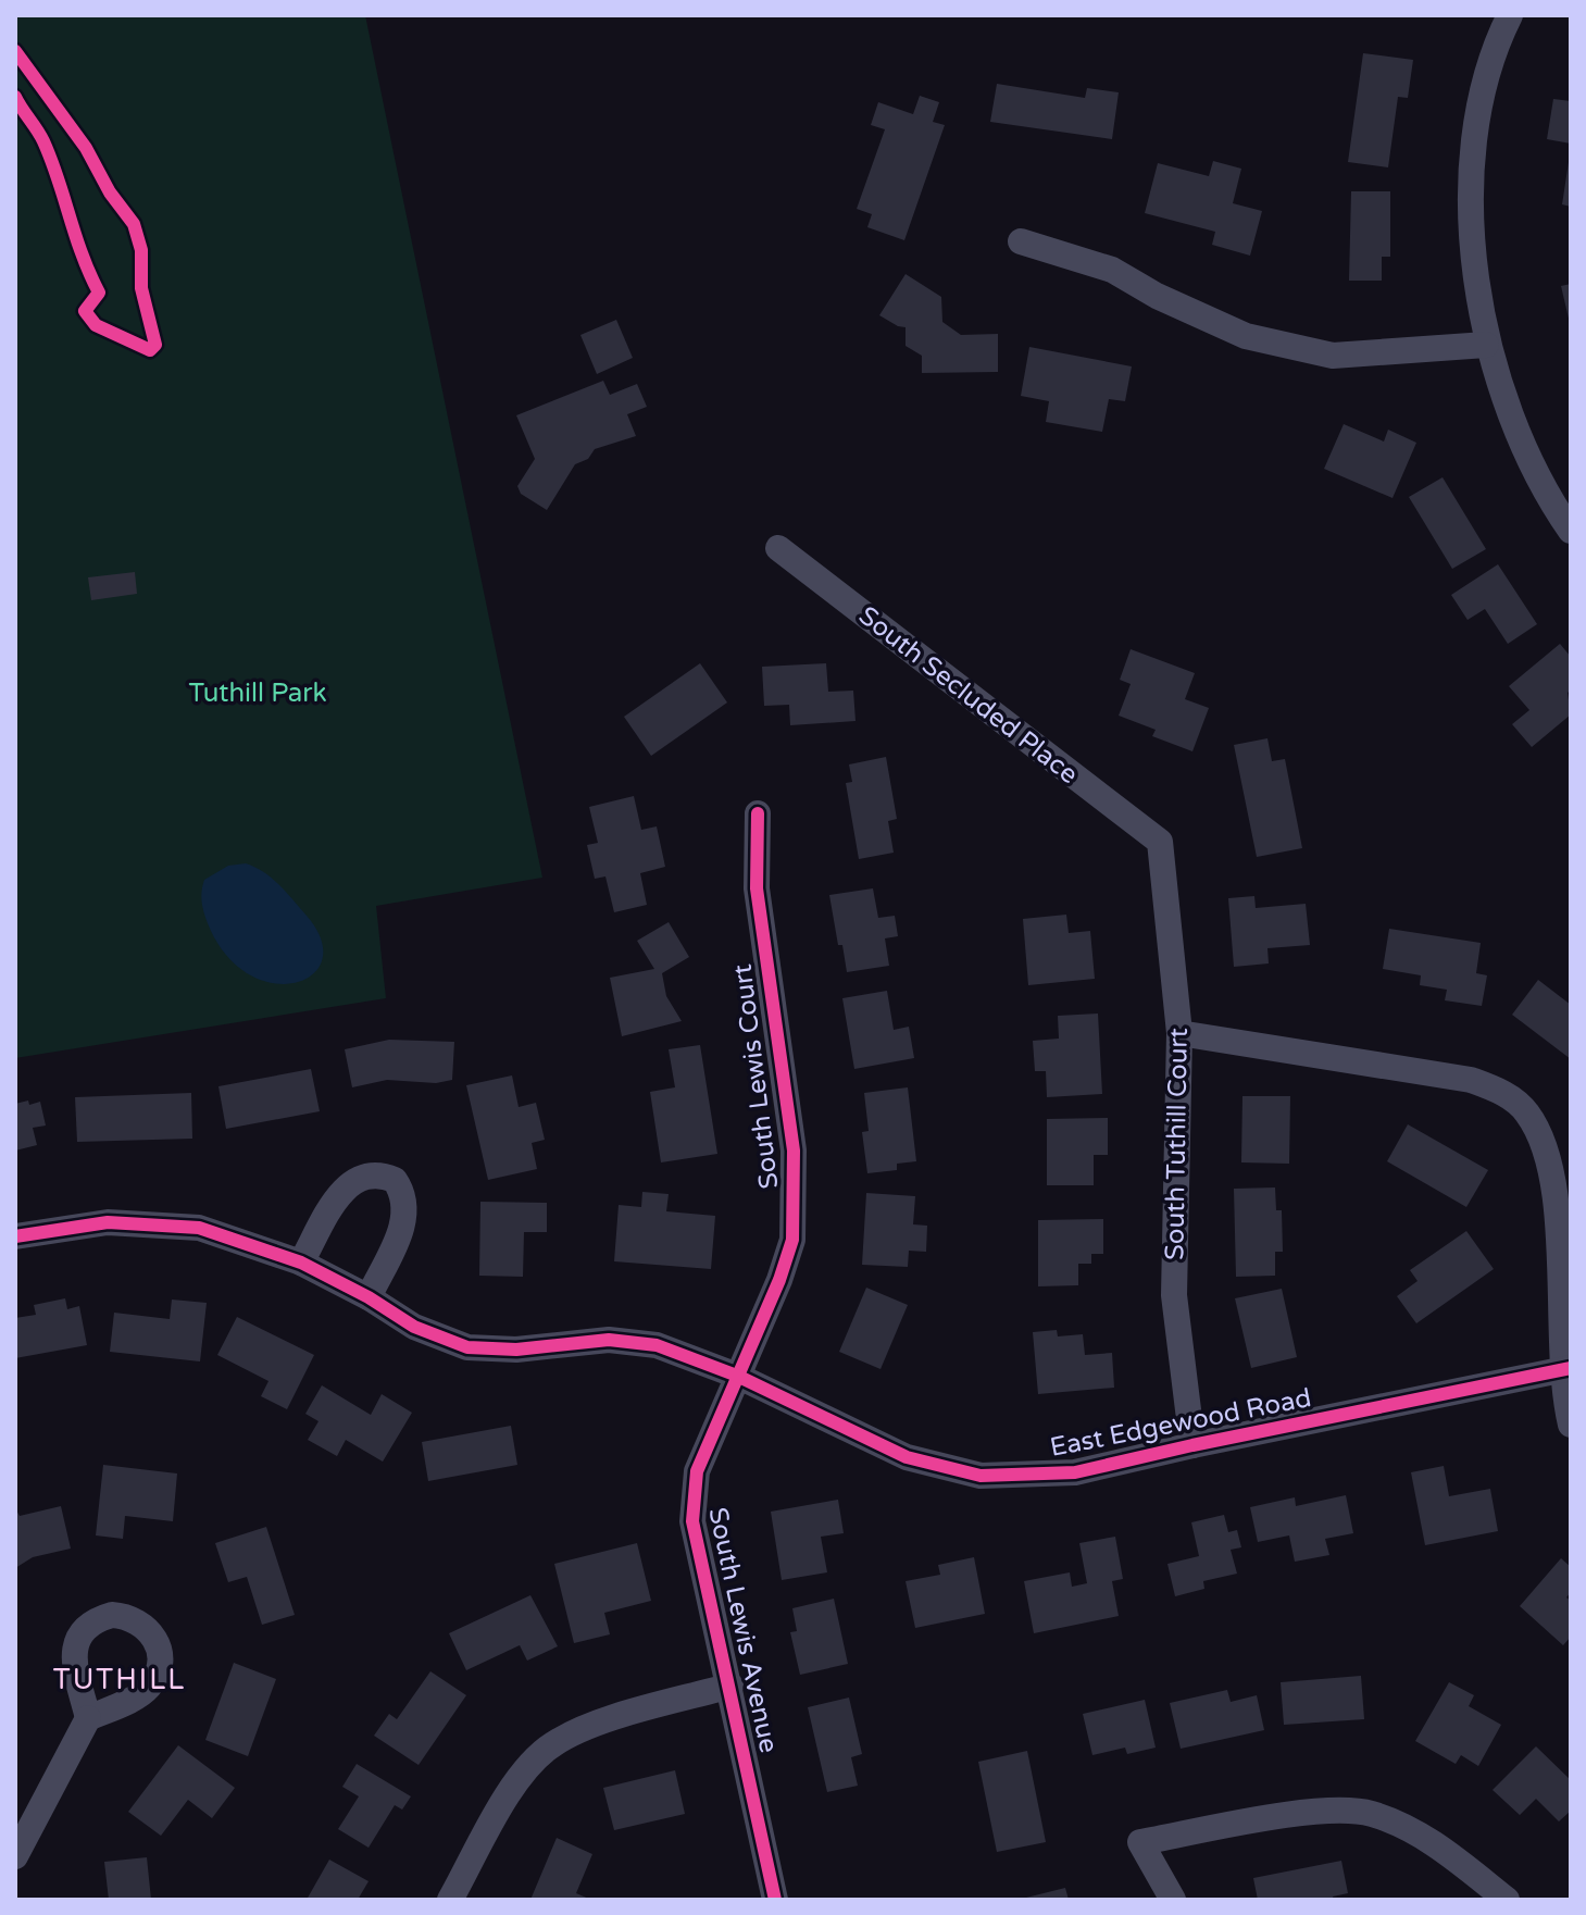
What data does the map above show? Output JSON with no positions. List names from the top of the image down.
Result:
{
  "streets": {
    "street": [
      "South Secluded Place",
      "South Lewis Court",
      "South Tuthill Court",
      "East Edgewood Road",
      "South Lewis Avenue"
    ]
  },
  "crossings": [
    ["South Secluded Place", "South Tuthill Court"],
    ["South Lewis Court", "East Edgewood Road"],
    ["South Lewis Court", "South Lewis Avenue"],
    ["South Tuthill Court", "East Edgewood Road"],
    ["East Edgewood Road", "South Lewis Avenue"]
  ],
  "districts": ["TUTHILL"],
  "parks": ["Tuthill Park"]
}
